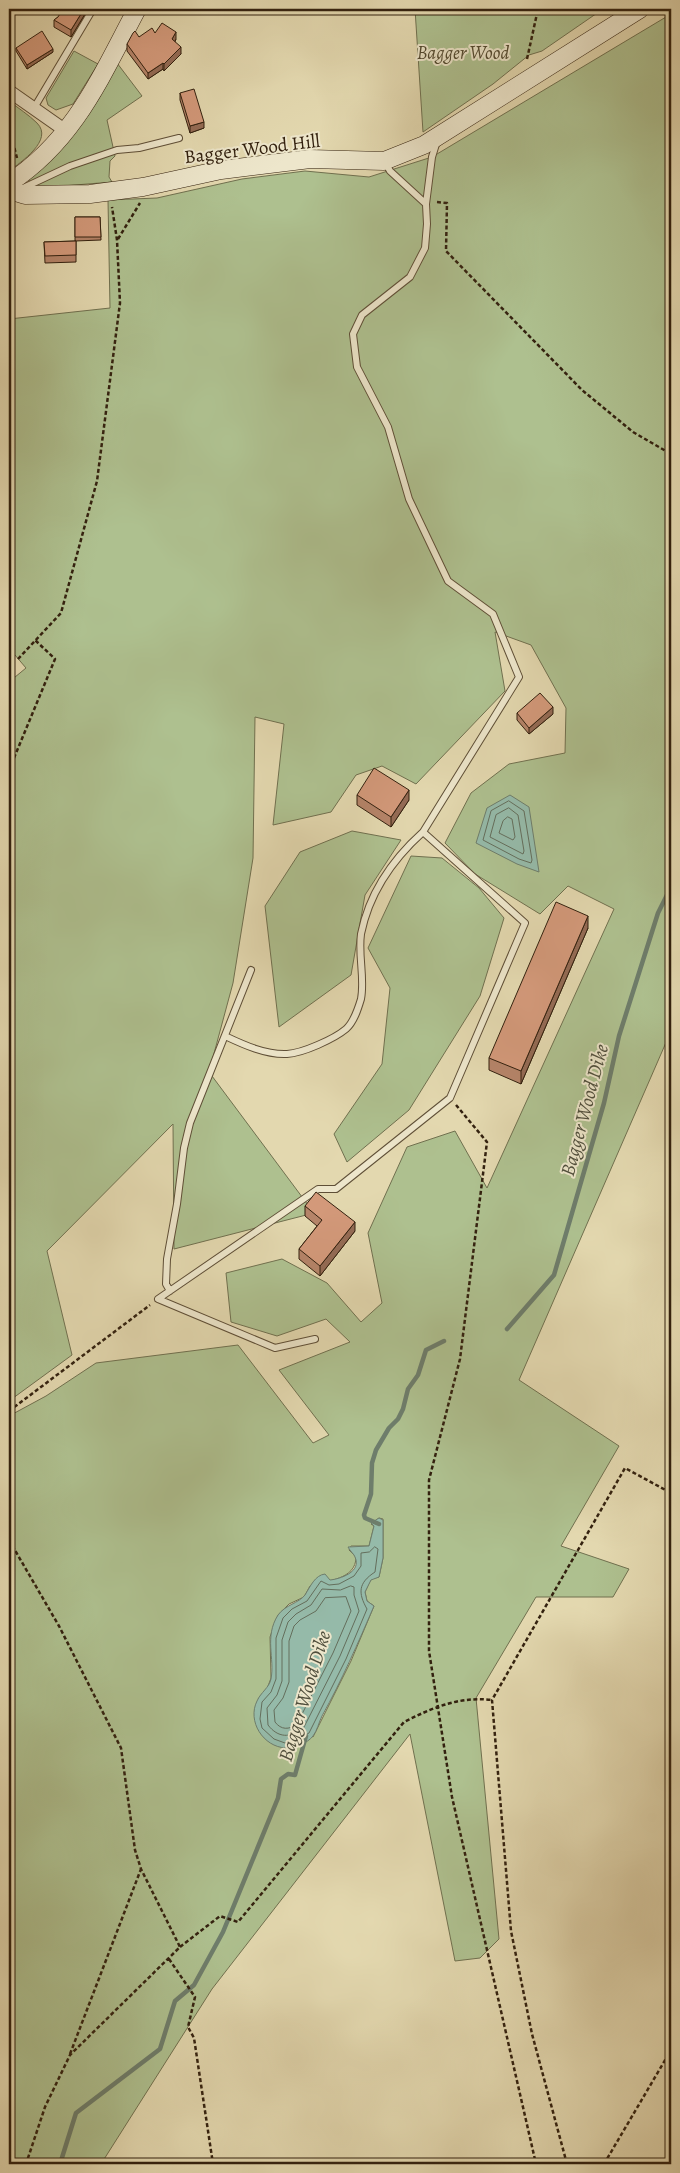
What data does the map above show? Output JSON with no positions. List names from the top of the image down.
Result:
{
  "streets": {
    "street": ["Bagger Wood Hill"]
  },
  "water": ["Bagger Wood Dike"],
  "parks": ["Bagger Wood"]
}
